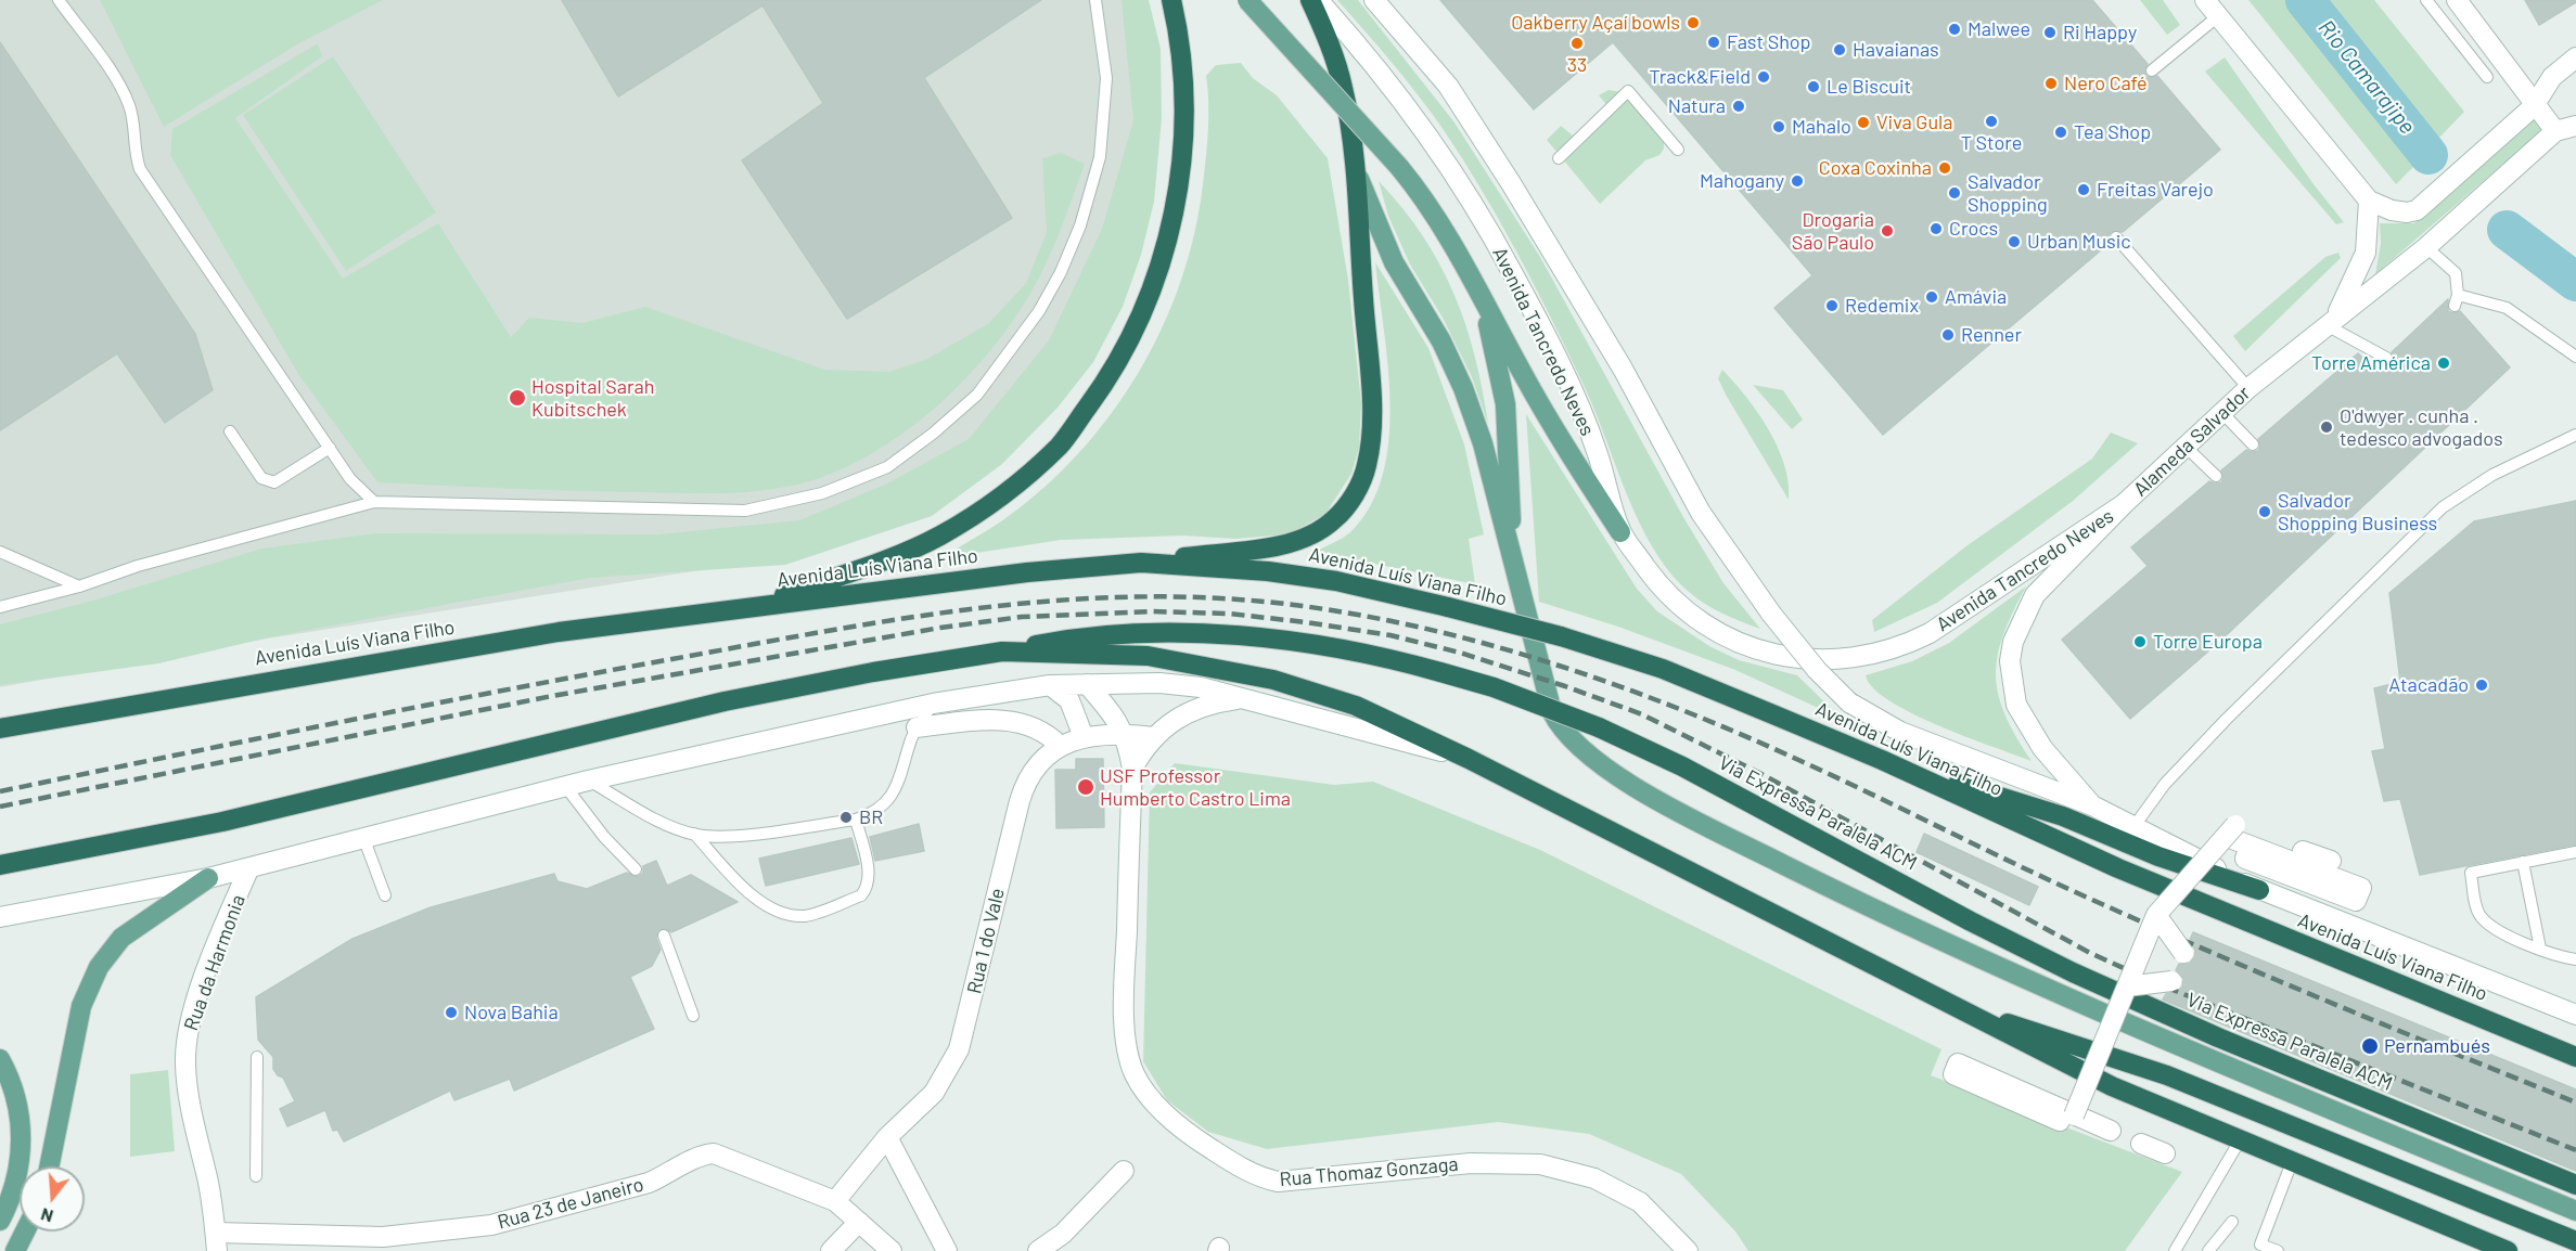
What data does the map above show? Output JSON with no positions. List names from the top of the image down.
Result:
{
  "streets": {
    "highway": ["Avenida Luís Viana Filho", "Via Expressa Paralela ACM"],
    "main road": ["Avenida Tancredo Neves"],
    "street": [
      "Alameda Salvador",
      "Rua 1 do Vale",
      "Rua da Harmonia",
      "Rua Thomaz Gonzaga",
      "Rua 23 de Janeiro"
    ]
  },
  "crossings": [
    ["Avenida Tancredo Neves", "Alameda Salvador"],
    ["Rua 1 do Vale", "Rua Thomaz Gonzaga"],
    ["Rua 1 do Vale", "Rua 23 de Janeiro"],
    ["Rua da Harmonia", "Rua 23 de Janeiro"]
  ],
  "water": ["Rio Camarajipe"],
  "places": [
    "Oakberry Açaí bowls",
    "Malwee",
    "Ri Happy",
    "Fast Shop",
    "33",
    "Havaianas",
    "Track&Field",
    "Nero Café",
    "Le Biscuit",
    "Natura",
    "T Store",
    "Viva Gula",
    "Mahalo",
    "Tea Shop",
    "Coxa Coxinha",
    "Mahogany",
    "Freitas Varejo",
    "Salvador Shopping",
    "Crocs",
    "Drogaria São Paulo",
    "Urban Music",
    "Amávia",
    "Redemix",
    "Renner",
    "Torre América",
    "Hospital Sarah Kubitschek",
    "O'dwyer . cunha . tedesco advogados",
    "Salvador Shopping Business",
    "Torre Europa",
    "Atacadão",
    "USF Professor Humberto Castro Lima",
    "BR",
    "Nova Bahia",
    "Pernambués"
  ],
  "north": "bottom"
}
